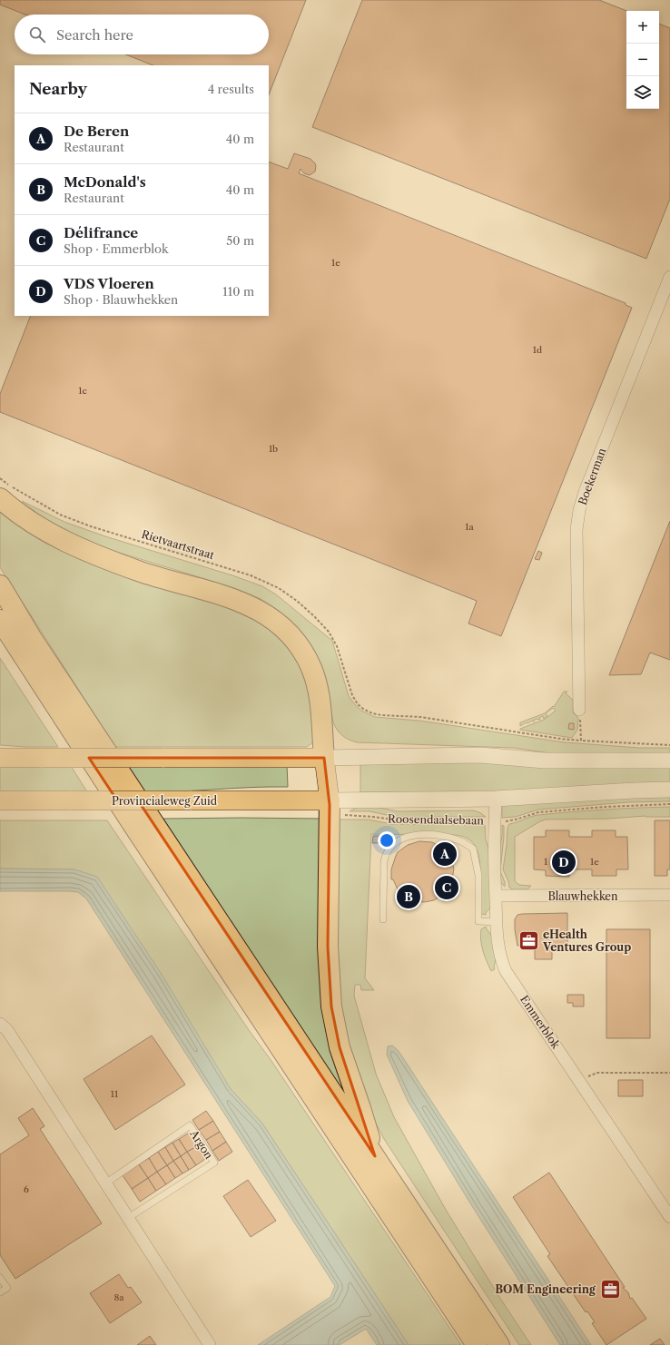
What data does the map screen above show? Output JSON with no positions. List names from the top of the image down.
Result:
{
  "streets": {
    "main road": ["Provincialeweg Zuid"],
    "street": [
      "Boekerman",
      "Roosendaalsebaan",
      "Blauwhekken",
      "Emmerblok"
    ],
    "lane": ["Argon"],
    "path": ["Rietvaartstraat"]
  },
  "crossings": [
    ["Provincialeweg Zuid", "Roosendaalsebaan"],
    ["Roosendaalsebaan", "Emmerblok"],
    ["Blauwhekken", "Emmerblok"]
  ],
  "places": {
    "office": ["eHealth Ventures Group", "BOM Engineering"]
  },
  "house_numbers": [
    "1e",
    "1d",
    "1c",
    "1b",
    "1a",
    "1",
    "1e",
    "11",
    "6",
    "8a"
  ],
  "page": {
    "map_buttons": ["+", "−"],
    "search": "Search here",
    "heading": ["Nearby", "4 results"],
    "list": [
      {
        "mark": "A",
        "name": "De Beren",
        "note": "Restaurant",
        "value": "40 m"
      },
      {
        "mark": "B",
        "name": "McDonald's",
        "note": "Restaurant",
        "value": "40 m"
      },
      {
        "mark": "C",
        "name": "Délifrance",
        "note": "Shop · Emmerblok",
        "value": "50 m"
      },
      {
        "mark": "D",
        "name": "VDS Vloeren",
        "note": "Shop · Blauwhekken",
        "value": "110 m"
      }
    ],
    "pins": [
      "A",
      "D",
      "C",
      "B"
    ]
  }
}
